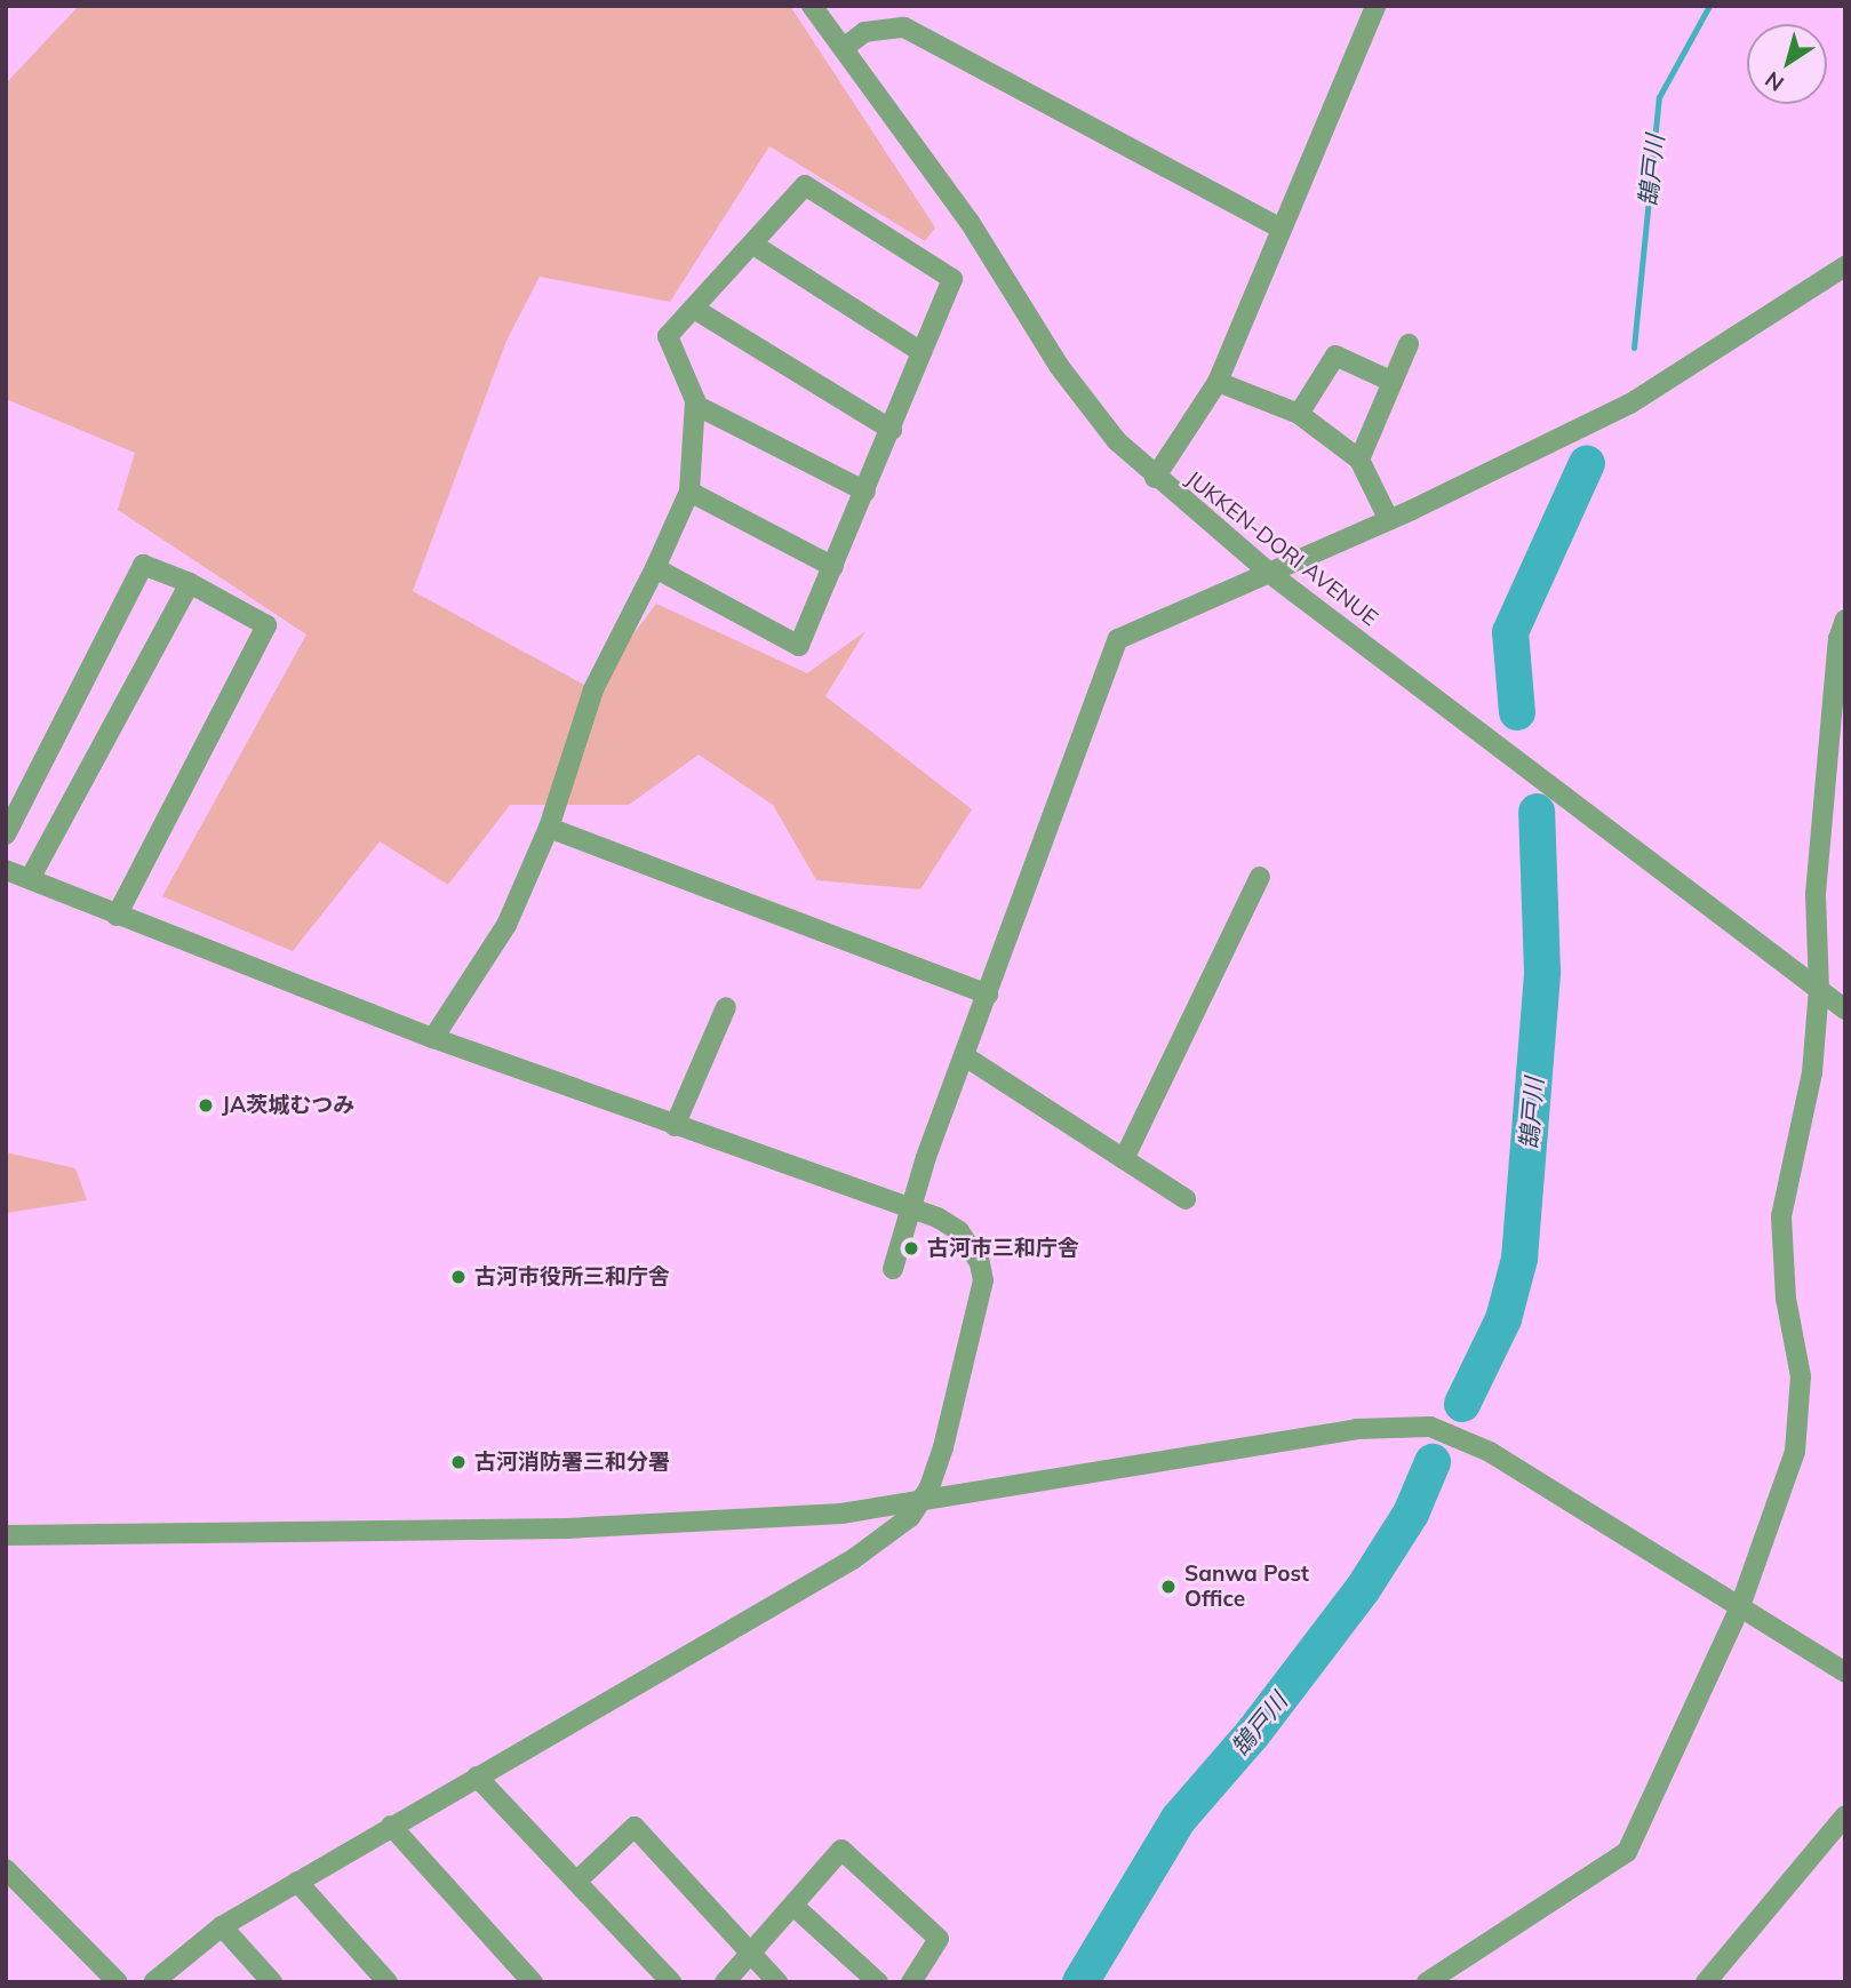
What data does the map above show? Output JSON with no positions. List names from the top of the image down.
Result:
{
  "streets": {
    "street": ["JUKKEN-DORI AVENUE"]
  },
  "water": ["鵠戸川"],
  "places": [
    "JA茨城むつみ",
    "古河市三和庁舎",
    "古河市役所三和庁舎",
    "古河消防署三和分署",
    "Sanwa Post Office"
  ],
  "north": "bottom left"
}
